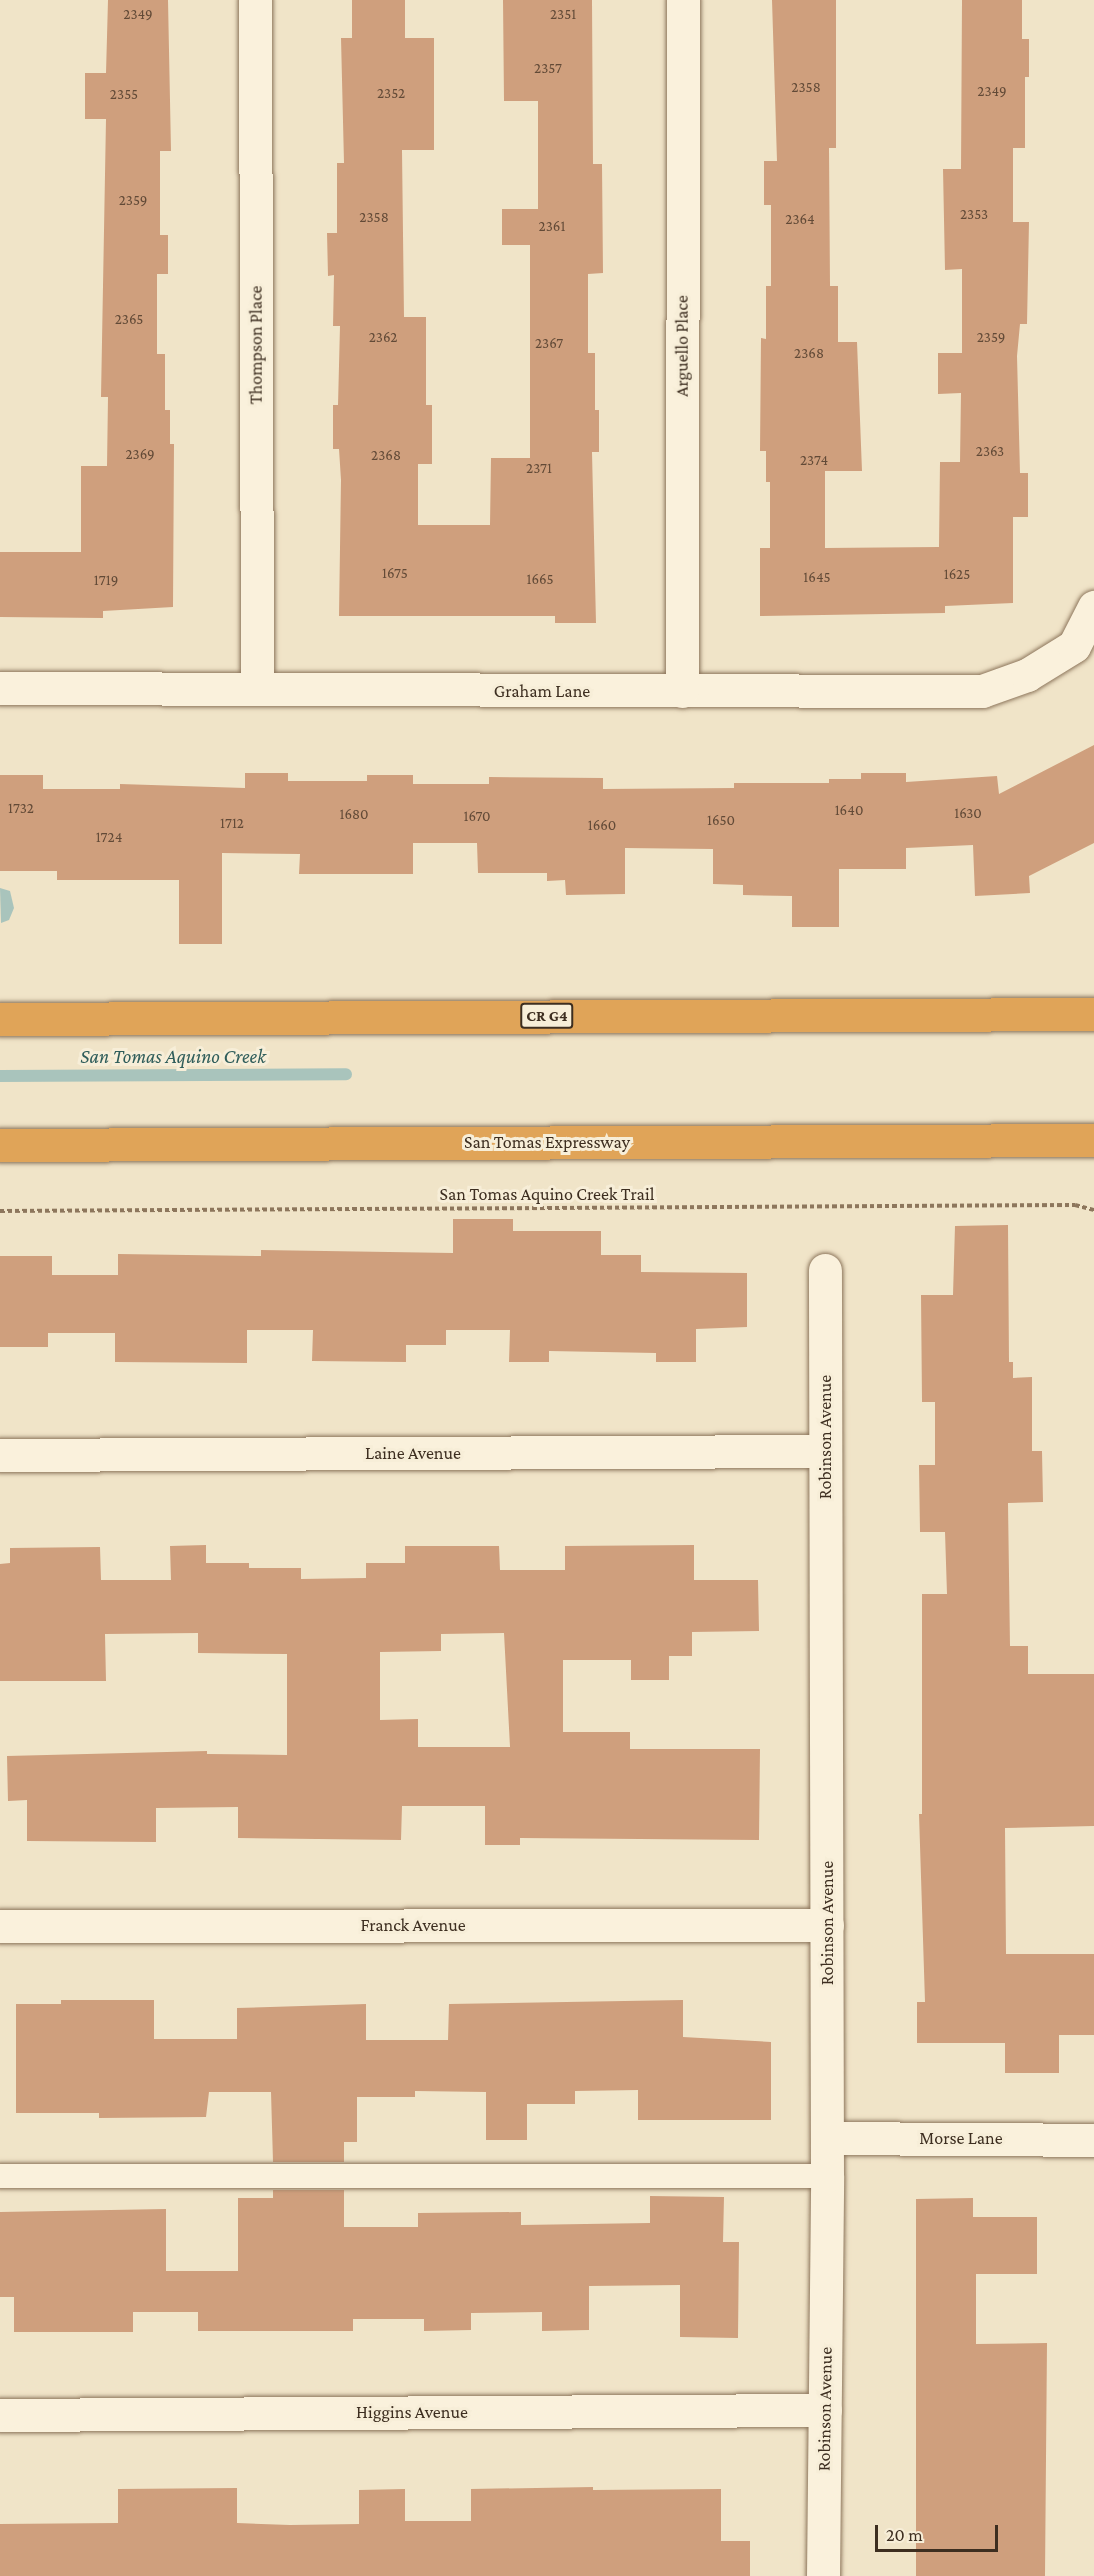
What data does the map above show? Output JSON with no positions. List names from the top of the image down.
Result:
{
  "streets": {
    "highway": ["CR G4", "San Tomas Expressway"],
    "street": [
      "Thompson Place",
      "Arguello Place",
      "Graham Lane",
      "Robinson Avenue",
      "Laine Avenue",
      "Franck Avenue",
      "Morse Lane",
      "Higgins Avenue"
    ],
    "path": ["San Tomas Aquino Creek Trail"]
  },
  "crossings": [
    ["Thompson Place", "Graham Lane"],
    ["Arguello Place", "Graham Lane"],
    ["Robinson Avenue", "Laine Avenue"],
    ["Robinson Avenue", "Franck Avenue"],
    ["Robinson Avenue", "Morse Lane"],
    ["Robinson Avenue", "Higgins Avenue"]
  ],
  "water": ["San Tomas Aquino Creek"],
  "house_numbers": [
    "2349",
    "2351",
    "2357",
    "2358",
    "2349",
    "2352",
    "2355",
    "2359",
    "2353",
    "2358",
    "2364",
    "2361",
    "2365",
    "2362",
    "2359",
    "2367",
    "2368",
    "2363",
    "2369",
    "2368",
    "2374",
    "2371",
    "1675",
    "1625",
    "1645",
    "1665",
    "1719",
    "1732",
    "1640",
    "1630",
    "1680",
    "1670",
    "1650",
    "1712",
    "1660",
    "1724"
  ],
  "scale_bar": "20 m"
}
